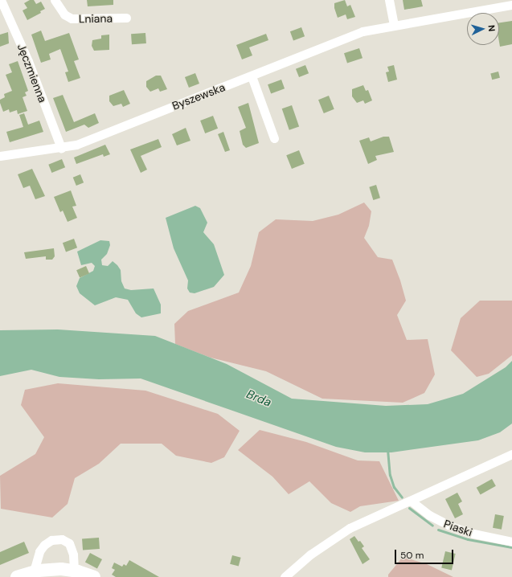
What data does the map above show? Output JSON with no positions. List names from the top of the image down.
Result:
{
  "streets": {
    "street": [
      "Lniana",
      "Jęczmienna",
      "Byszewska",
      "Piaski"
    ]
  },
  "crossings": [
    ["Jęczmienna", "Byszewska"]
  ],
  "water": ["Brda"],
  "scale_bar": "50 m",
  "north": "right"
}
